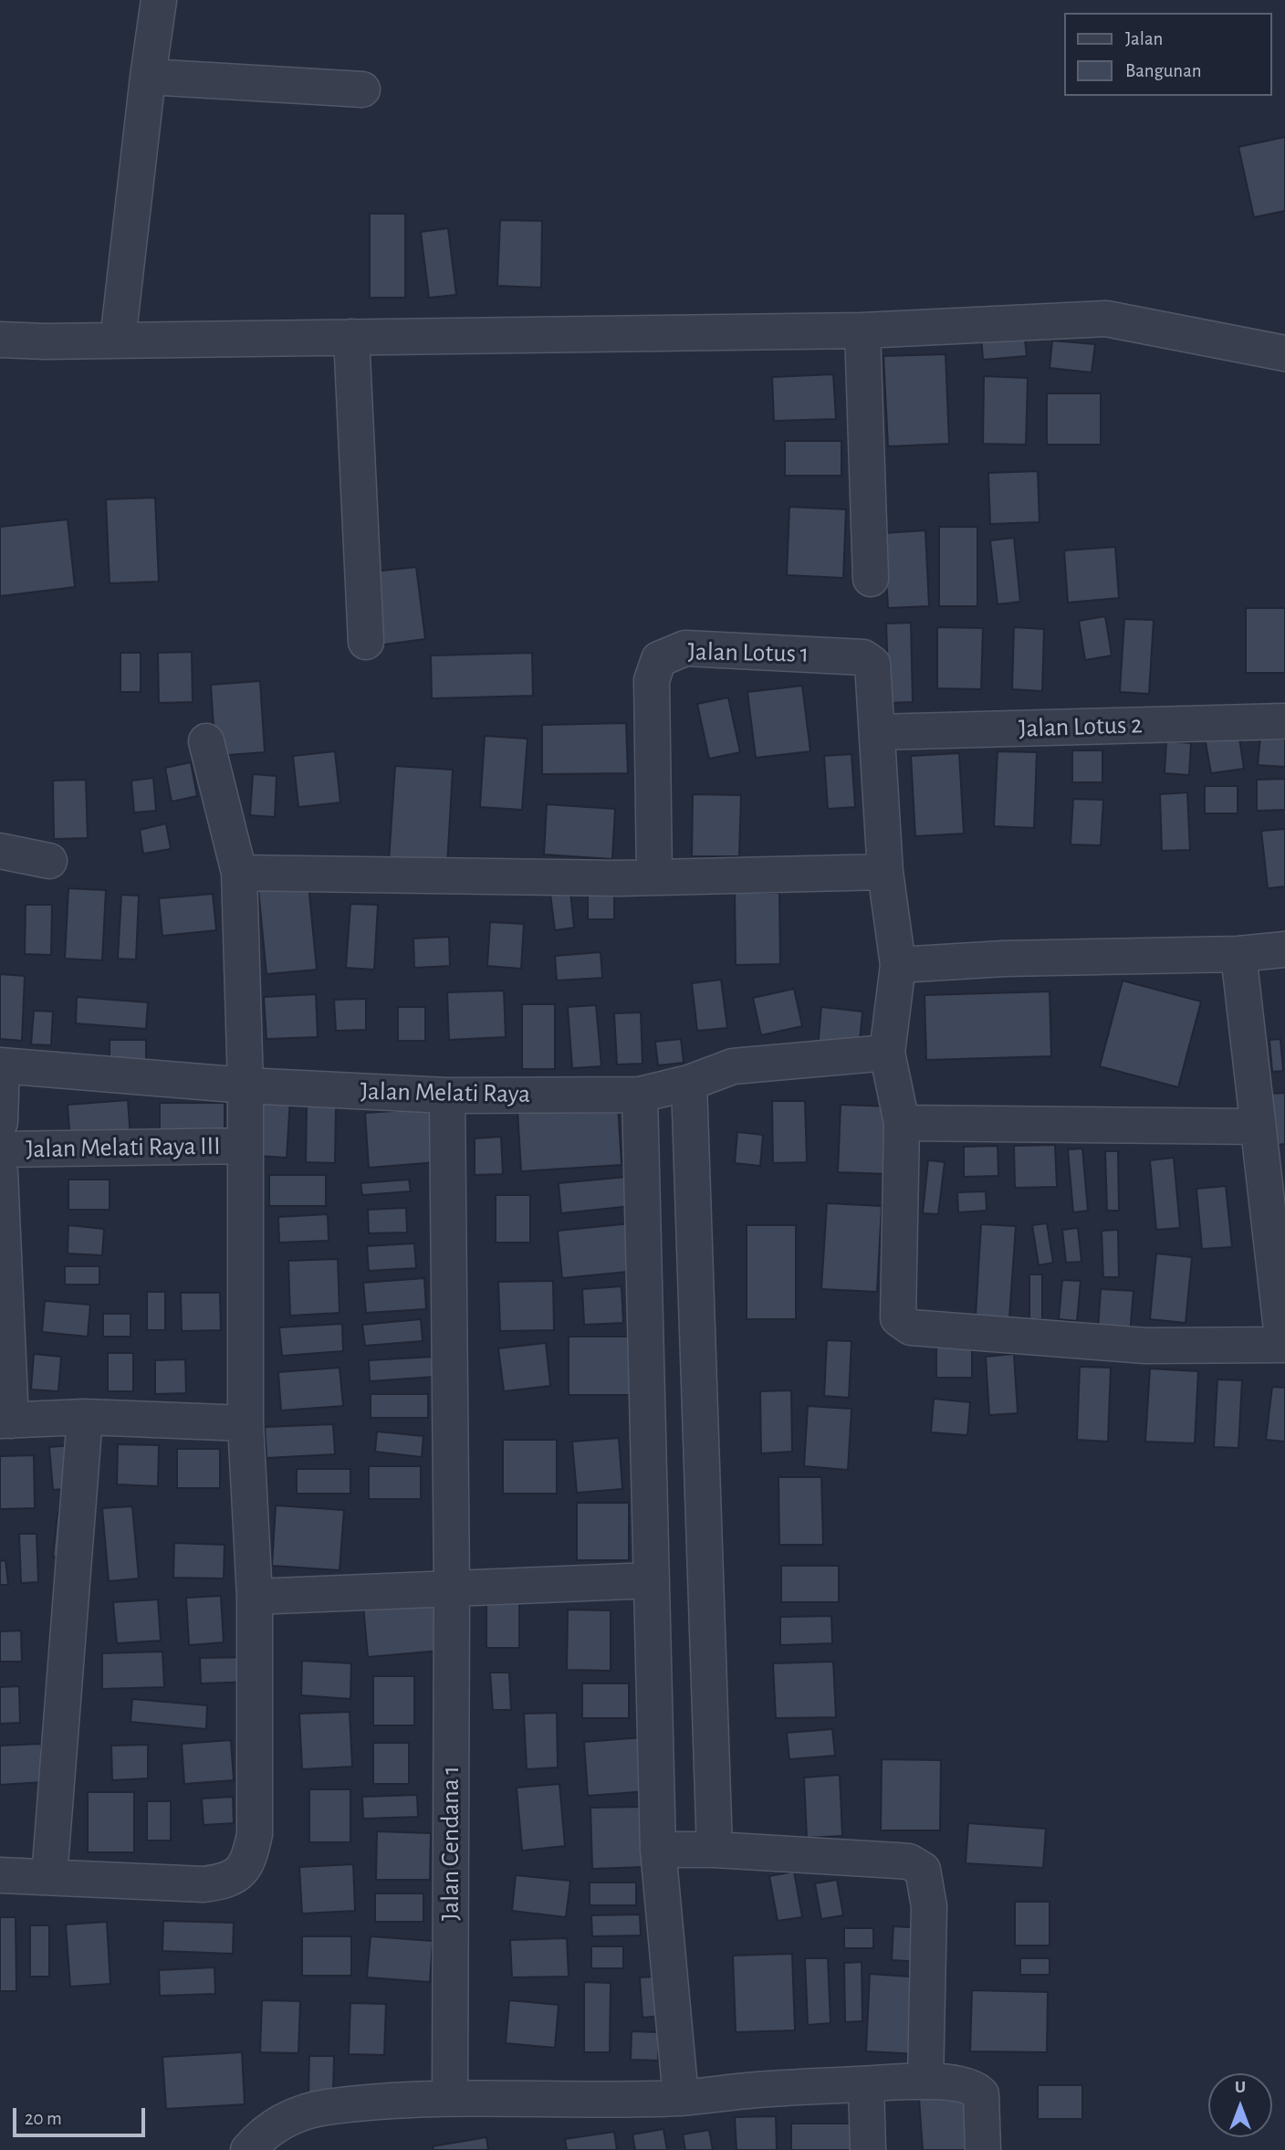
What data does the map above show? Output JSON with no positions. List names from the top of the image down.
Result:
{
  "streets": {
    "street": [
      "Jalan Lotus 1",
      "Jalan Lotus 2",
      "Jalan Melati Raya",
      "Jalan Melati Raya III",
      "Jalan Cendana 1"
    ]
  },
  "crossings": [
    ["Jalan Lotus 1", "Jalan Lotus 2"],
    ["Jalan Lotus 1", "Jalan Melati Raya"],
    ["Jalan Melati Raya", "Jalan Cendana 1"]
  ],
  "legend": ["Jalan", "Bangunan"],
  "scale_bar": "20 m",
  "north": "top"
}
